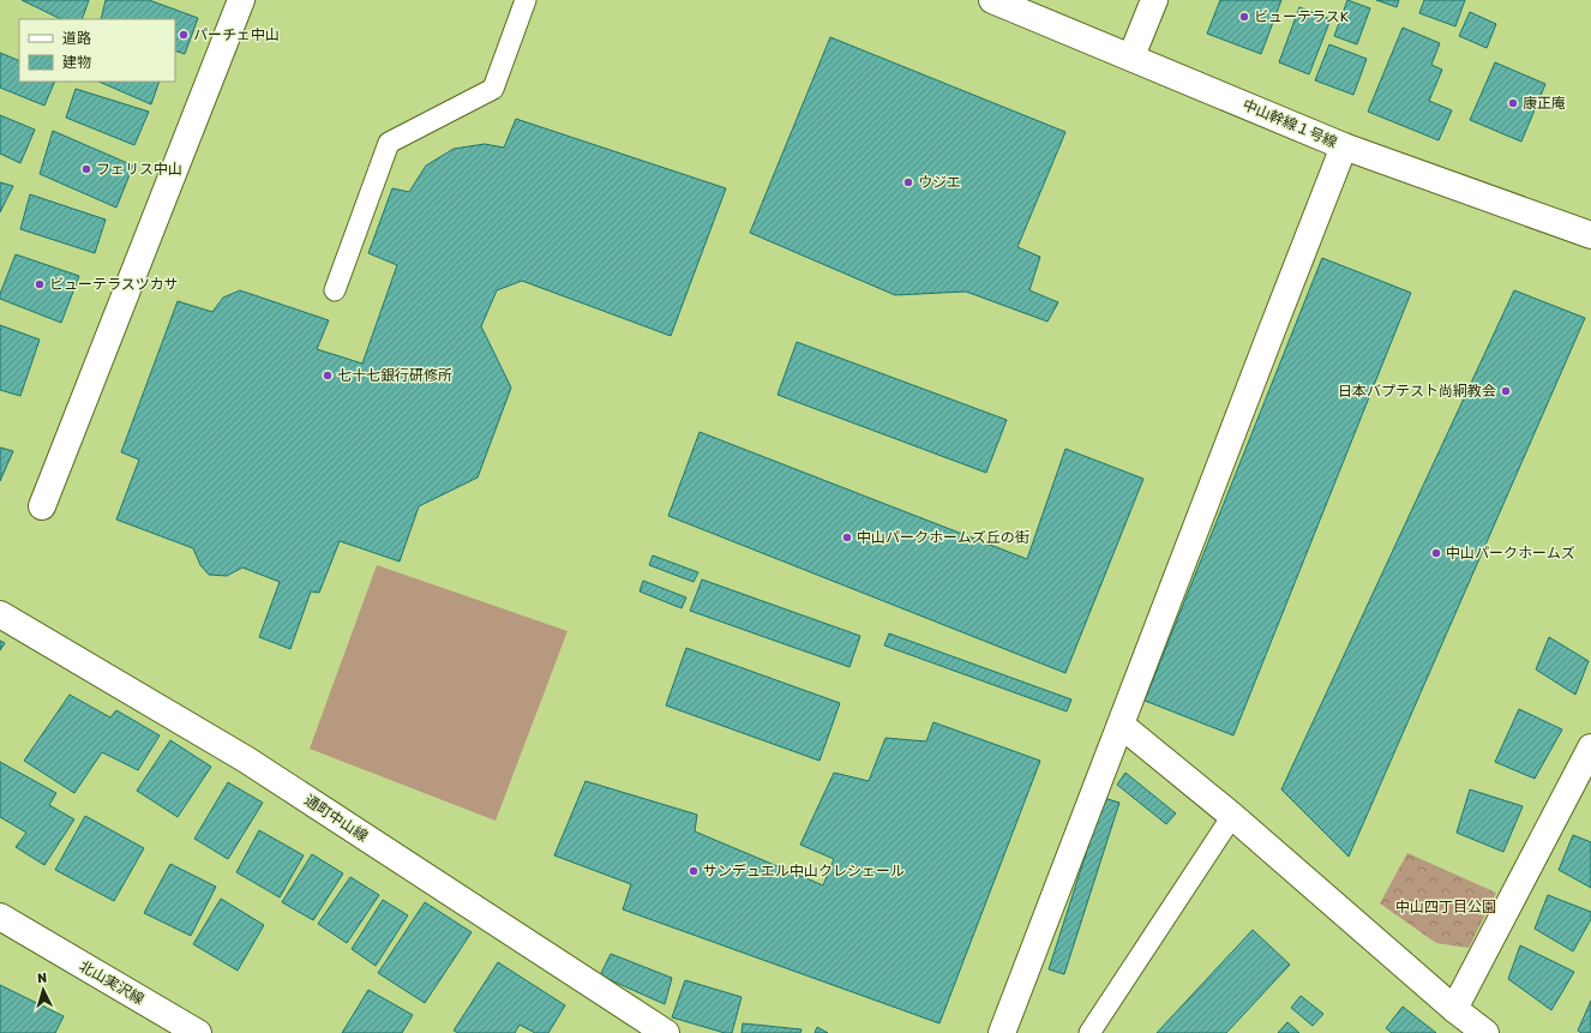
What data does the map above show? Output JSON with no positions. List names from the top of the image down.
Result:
{
  "streets": {
    "street": ["中山幹線１号線", "通町中山線", "北山実沢線"]
  },
  "parks": ["中山四丁目公園"],
  "places": [
    "ビューテラスK",
    "パーチェ中山",
    "康正庵",
    "フェリス中山",
    "ウジエ",
    "ビューテラスツカサ",
    "七十七銀行研修所",
    "日本バプテスト尚絅教会",
    "中山パークホームズ丘の街",
    "中山パークホームズ",
    "サンデュエル中山クレシェール"
  ],
  "legend": ["道路", "建物"],
  "north": "top"
}
